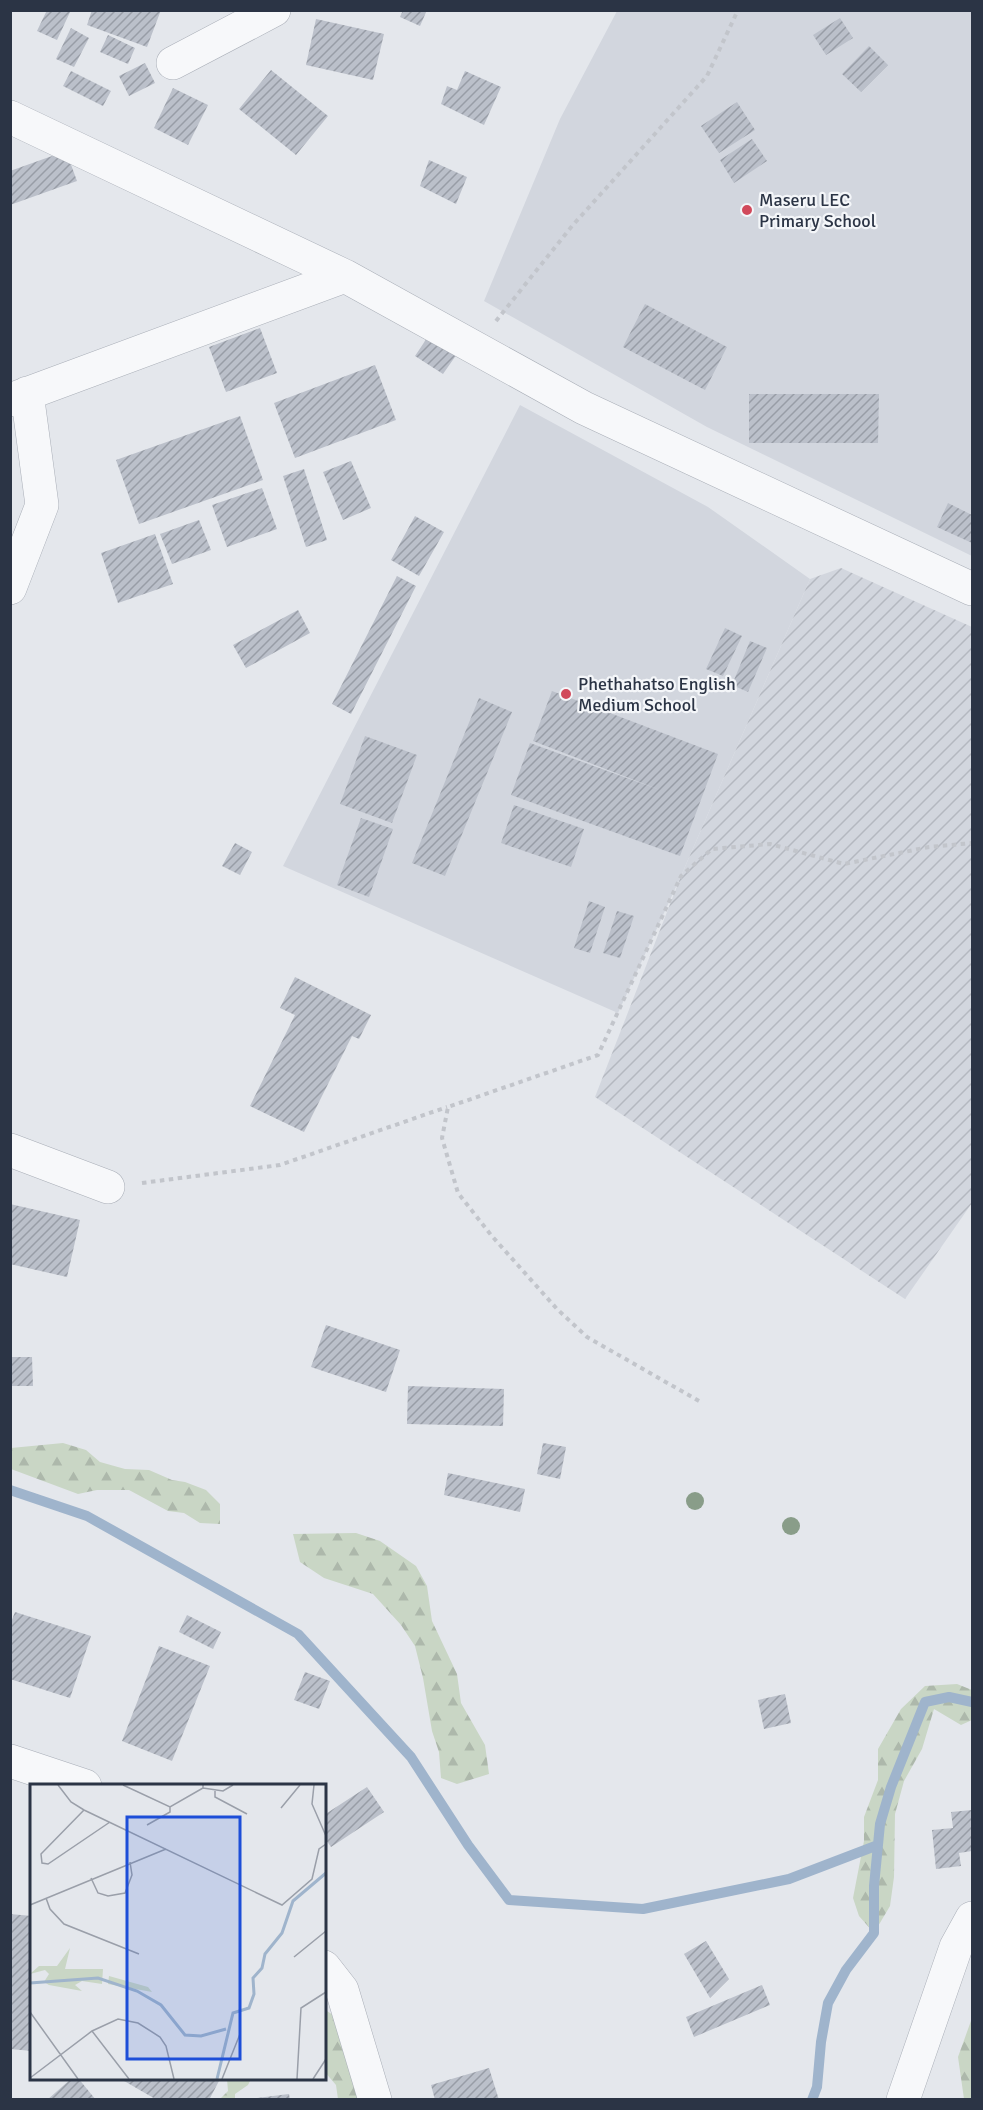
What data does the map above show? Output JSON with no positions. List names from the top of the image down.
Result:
{
  "places": ["Maseru LEC Primary School", "Phethahatso English Medium School"]
}
